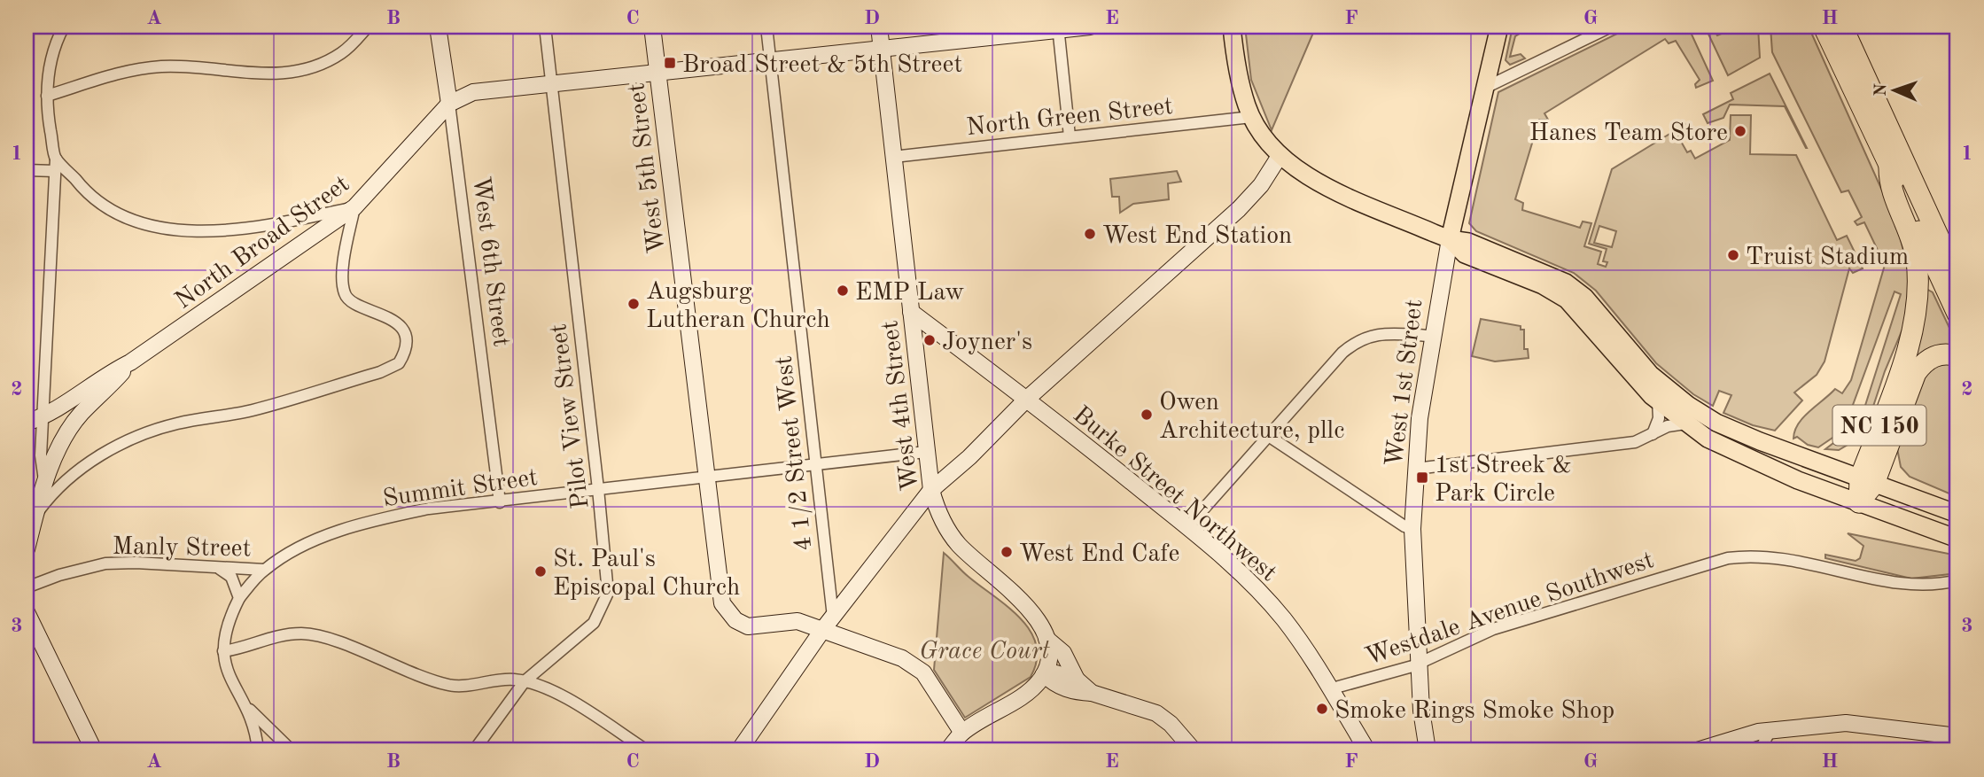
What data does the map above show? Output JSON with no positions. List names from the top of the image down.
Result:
{
  "streets": {
    "highway": ["NC 150"],
    "main road": ["West 1st Street"],
    "street": [
      "North Green Street",
      "West 5th Street",
      "North Broad Street",
      "West 6th Street",
      "West 4th Street",
      "Pilot View Street",
      "4 1/2 Street West",
      "Summit Street",
      "Burke Street Northwest",
      "Manly Street",
      "Westdale Avenue Southwest"
    ]
  },
  "crossings": [
    ["North Green Street", "West 4th Street"],
    ["West 5th Street", "North Broad Street"],
    ["West 5th Street", "Summit Street"],
    ["North Broad Street", "West 6th Street"],
    ["North Broad Street", "West 4th Street"],
    ["North Broad Street", "Pilot View Street"],
    ["North Broad Street", "4 1/2 Street West"],
    ["West 6th Street", "Summit Street"],
    ["West 1st Street", "Westdale Avenue Southwest"],
    ["West 4th Street", "Summit Street"],
    ["West 4th Street", "Burke Street Northwest"],
    ["Pilot View Street", "Summit Street"],
    ["4 1/2 Street West", "Summit Street"],
    ["Summit Street", "Manly Street"],
    ["Burke Street Northwest", "Westdale Avenue Southwest"]
  ],
  "parks": ["Grace Court"],
  "places": {
    "transit": ["Broad Street & 5th Street", "1st Streek & Park Circle"],
    "other": [
      "Hanes Team Store",
      "West End Station",
      "Truist Stadium",
      "EMP Law",
      "Augsburg Lutheran Church",
      "Joyner's",
      "Owen Architecture, pllc",
      "West End Cafe",
      "St. Paul's Episcopal Church",
      "Smoke Rings Smoke Shop"
    ]
  },
  "north": "left",
  "grid": {
    "columns": [
      "A",
      "B",
      "C",
      "D",
      "E",
      "F",
      "G",
      "H"
    ],
    "rows": ["1", "2", "3"]
  }
}
